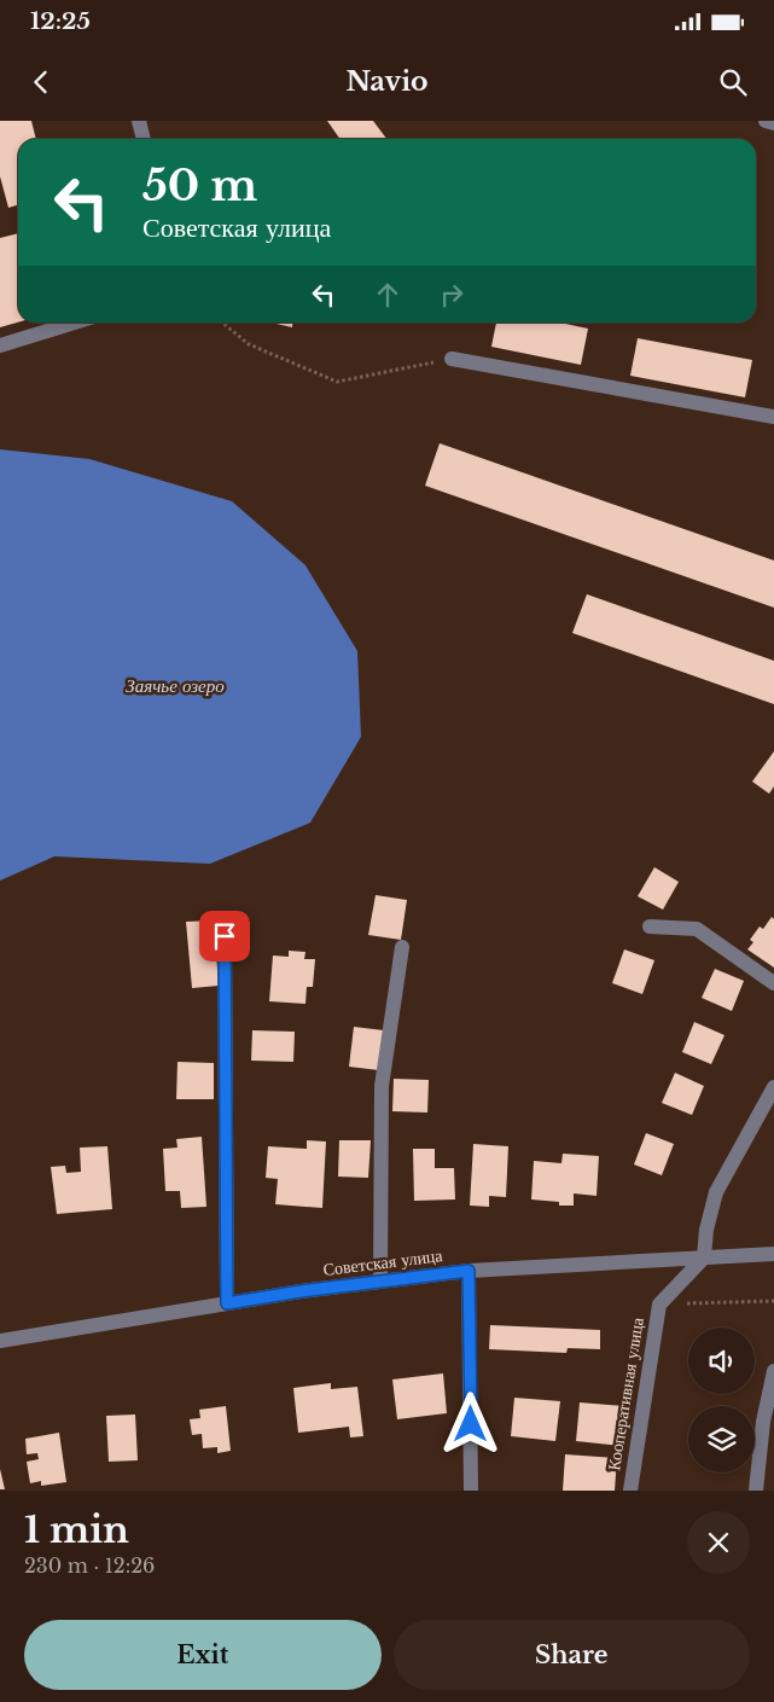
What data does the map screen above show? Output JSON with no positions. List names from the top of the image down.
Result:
{
  "streets": {
    "street": ["Советская улица", "Кооперативная улица"]
  },
  "crossings": [
    ["Советская улица", "Кооперативная улица"]
  ],
  "water": ["Заячье озеро"],
  "page": {
    "status": "12:25",
    "header": "Navio",
    "turn": ["50 m", "Советская улица"],
    "heading": ["1 min", "230 m · 12:26"],
    "buttons": ["Exit", "Share"]
  }
}
